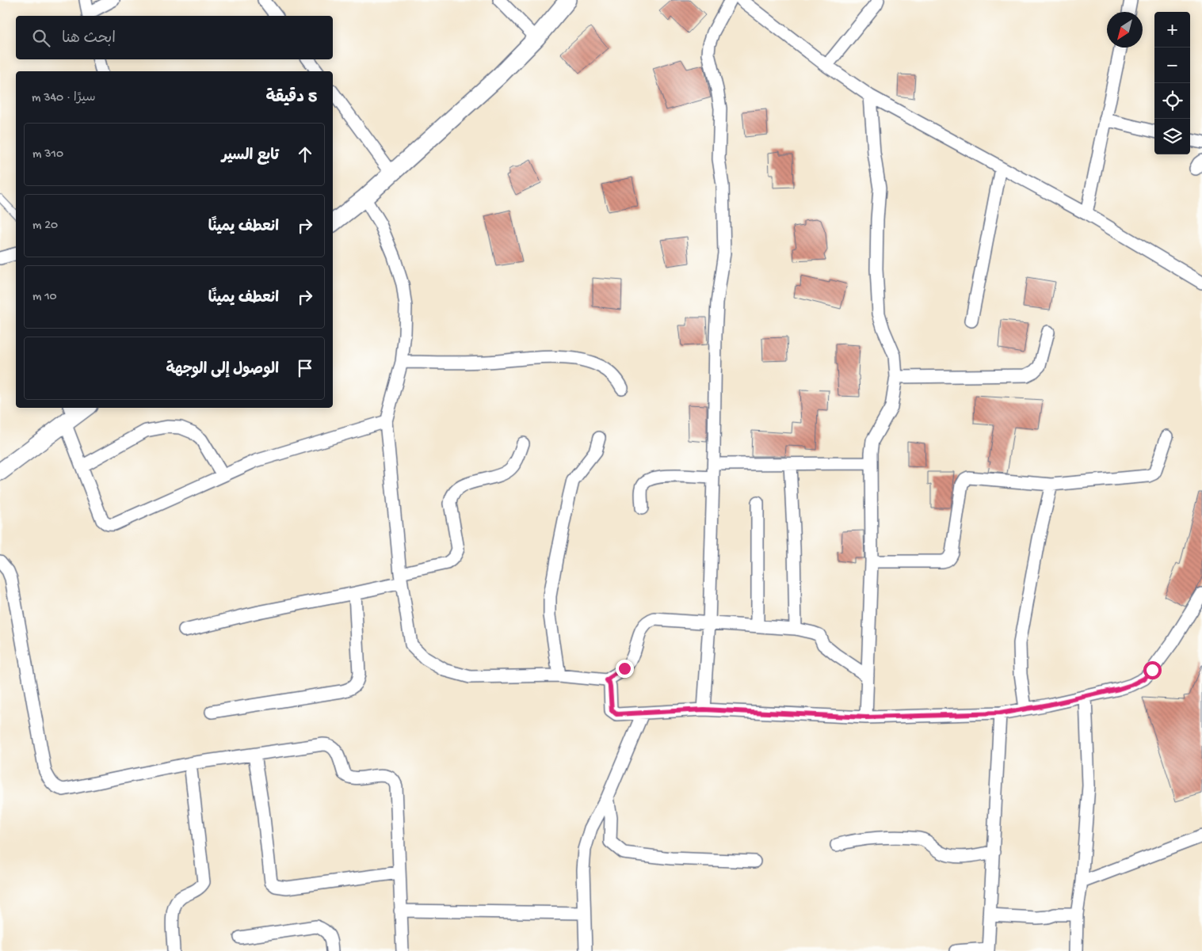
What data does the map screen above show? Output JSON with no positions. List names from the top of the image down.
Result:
{
  "north": "bottom left",
  "page": {
    "map_buttons": ["+", "−"],
    "search": "ابحث هنا",
    "heading": ["5 دقيقة", "سيرًا · 340 m"],
    "list": [
      ["تابع السير", "310 m"],
      ["انعطف يمينًا", "20 m"],
      ["انعطف يمينًا", "10 m"],
      "الوصول إلى الوجهة"
    ]
  }
}
